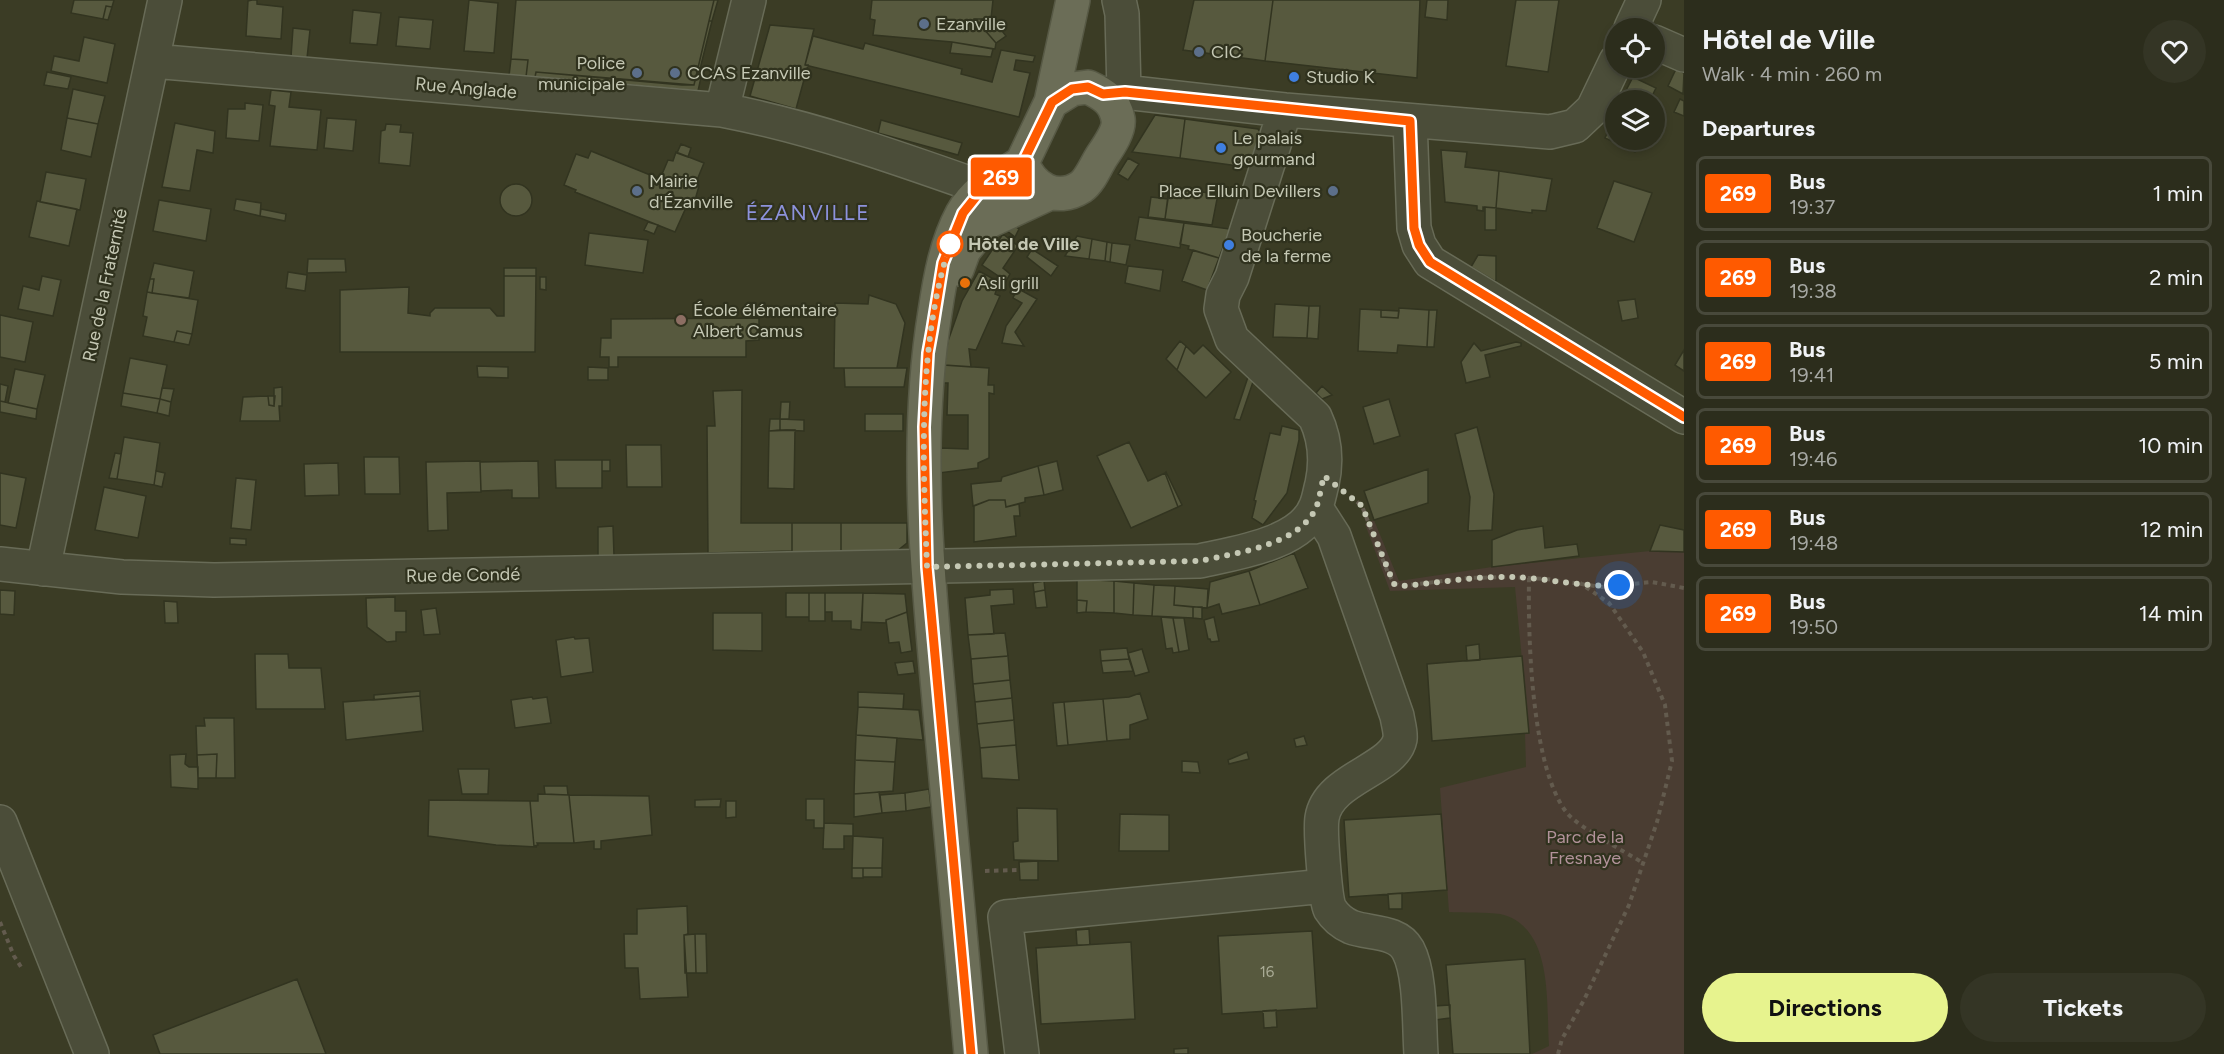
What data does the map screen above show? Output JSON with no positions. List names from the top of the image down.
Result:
{
  "streets": {
    "street": ["Rue Anglade", "Rue de la Fraternité", "Rue de Condé"]
  },
  "crossings": [
    ["Rue Anglade", "Rue de la Fraternité"],
    ["Rue de la Fraternité", "Rue de Condé"]
  ],
  "districts": ["ÉZANVILLE"],
  "parks": ["Parc de la Fresnaye"],
  "places": [
    "Ezanville",
    "CIC",
    "Police municipale",
    "CCAS Ezanville",
    "Studio K",
    "Le palais gourmand",
    "Mairie d'Ézanville",
    "Place Elluin Devillers",
    "Hôtel de Ville",
    "Boucherie de la ferme",
    "Asli grill",
    "École élémentaire Albert Camus"
  ],
  "lines": ["bus line 269"],
  "house_numbers": ["16"],
  "page": {
    "on_map": "269",
    "heading": [
      ["Hôtel de Ville", "Walk · 4 min · 260 m"],
      "Departures"
    ],
    "list": [
      {
        "mark": "269",
        "name": "Bus",
        "note": "19:37",
        "value": "1 min"
      },
      {
        "mark": "269",
        "name": "Bus",
        "note": "19:38",
        "value": "2 min"
      },
      {
        "mark": "269",
        "name": "Bus",
        "note": "19:41",
        "value": "5 min"
      },
      {
        "mark": "269",
        "name": "Bus",
        "note": "19:46",
        "value": "10 min"
      },
      {
        "mark": "269",
        "name": "Bus",
        "note": "19:48",
        "value": "12 min"
      },
      {
        "mark": "269",
        "name": "Bus",
        "note": "19:50",
        "value": "14 min"
      }
    ],
    "buttons": ["Directions", "Tickets"]
  }
}
